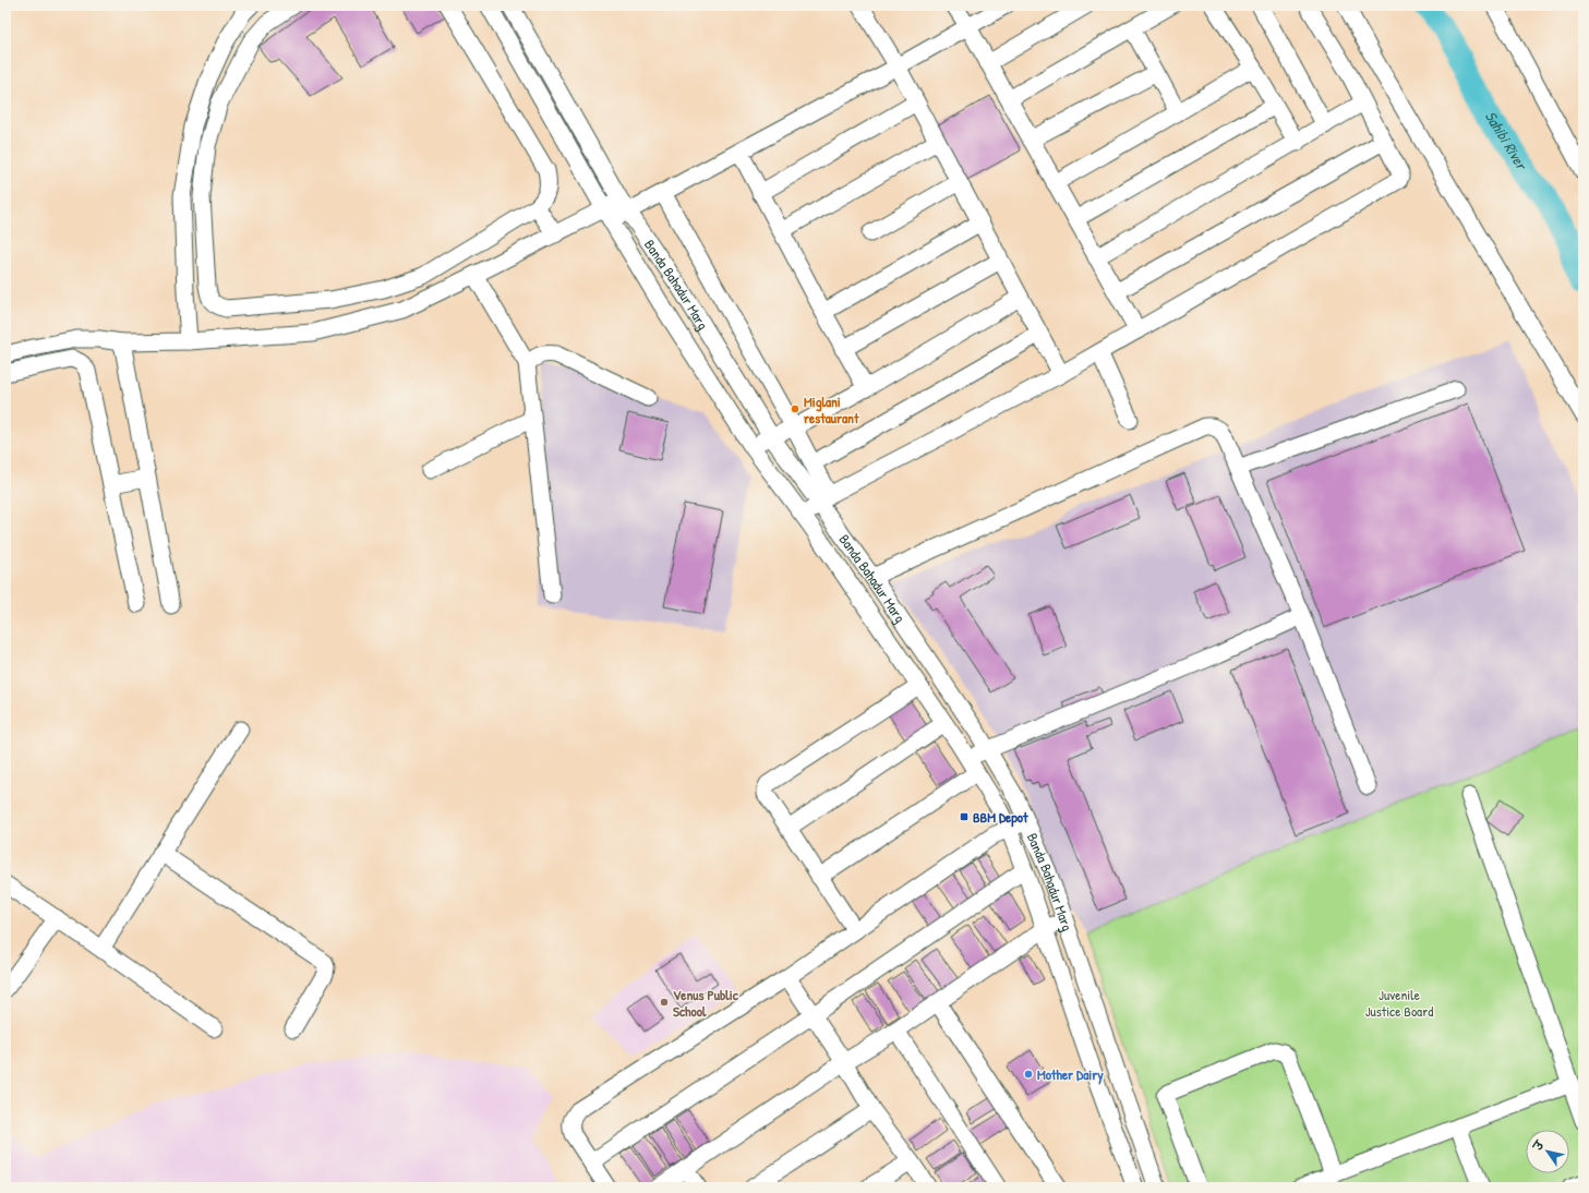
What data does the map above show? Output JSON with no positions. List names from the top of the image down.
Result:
{
  "streets": {
    "street": ["Banda Bahadur Marg"]
  },
  "water": ["Sahibi River"],
  "parks": ["Juvenile Justice Board"],
  "places": {
    "other": ["Miglani restaurant", "Venus Public School", "Mother Dairy"],
    "transit": ["BBM Depot"]
  },
  "north": "top left"
}
